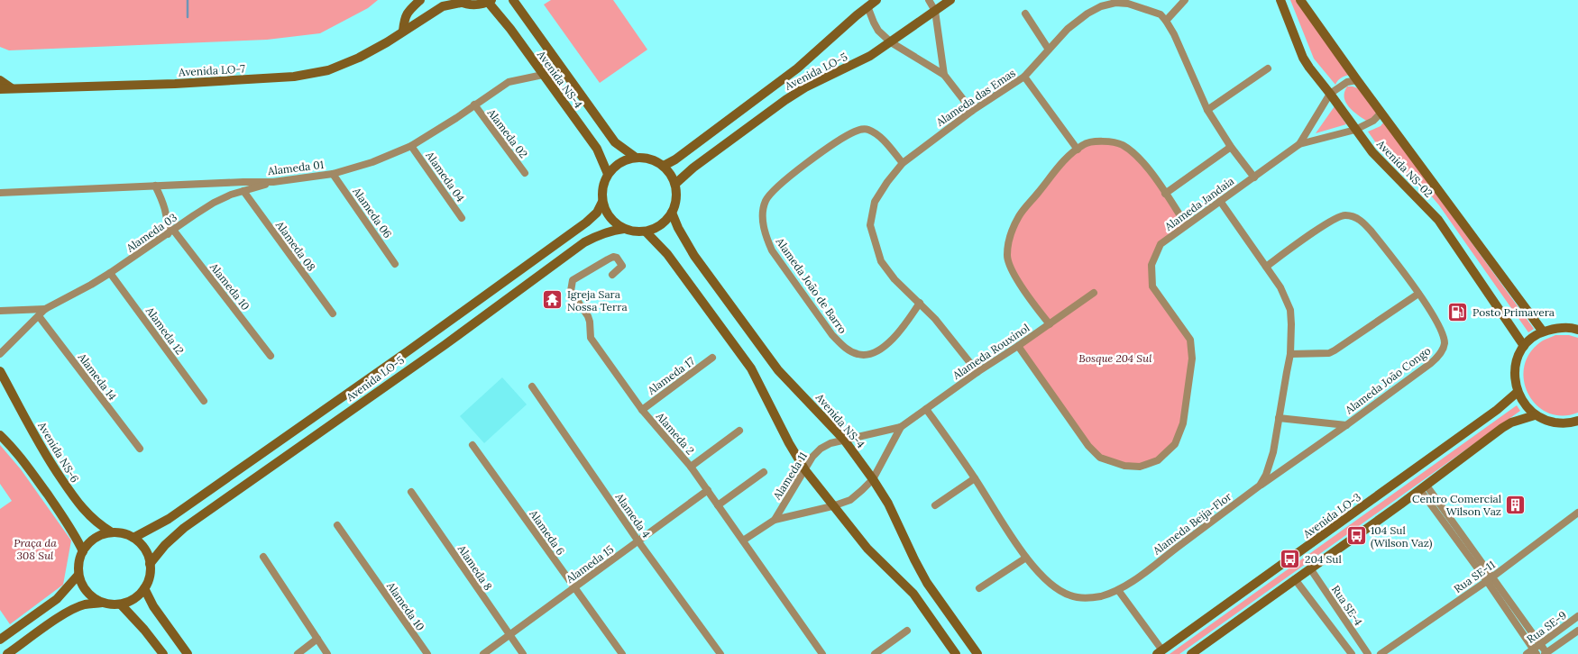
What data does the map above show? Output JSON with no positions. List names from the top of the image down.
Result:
{
  "streets": {
    "street": [
      "Avenida LO-7",
      "Avenida LO-5",
      "Avenida NS-4",
      "Alameda das Emas",
      "Alameda 02",
      "Alameda 01",
      "Avenida NS-02",
      "Alameda 04",
      "Alameda Jandaia",
      "Alameda 06",
      "Alameda 03",
      "Alameda 08",
      "Alameda João de Barro",
      "Alameda 10",
      "Alameda 12",
      "Alameda Rouxinol",
      "Alameda 17",
      "Alameda 14",
      "Alameda João Congo",
      "Alameda 2",
      "Avenida NS-6",
      "Alameda 11",
      "Alameda 4",
      "Avenida LO-3",
      "Alameda Beija-Flor",
      "Alameda 6",
      "Alameda 15",
      "Alameda 8",
      "Rua SE-11",
      "Rua SE-4",
      "Rua SE-9"
    ]
  },
  "crossings": [
    ["Avenida LO-7", "Avenida NS-4"],
    ["Avenida LO-5", "Avenida NS-4"],
    ["Avenida LO-5", "Avenida NS-6"],
    ["Avenida NS-4", "Alameda 01"],
    ["Avenida NS-4", "Alameda 11"],
    ["Alameda das Emas", "Alameda João de Barro"],
    ["Alameda das Emas", "Alameda Rouxinol"],
    ["Alameda 02", "Alameda 01"],
    ["Alameda 01", "Alameda 04"],
    ["Alameda 01", "Alameda 06"],
    ["Alameda 01", "Alameda 03"],
    ["Avenida NS-02", "Alameda Jandaia"],
    ["Alameda Jandaia", "Alameda Rouxinol"],
    ["Alameda Jandaia", "Alameda Beija-Flor"],
    ["Alameda 03", "Alameda 08"],
    ["Alameda 03", "Alameda 10"],
    ["Alameda 03", "Alameda 12"],
    ["Alameda Rouxinol", "Alameda 11"],
    ["Alameda Rouxinol", "Alameda Beija-Flor"],
    ["Alameda 17", "Alameda 2"],
    ["Alameda João Congo", "Alameda Beija-Flor"],
    ["Alameda 2", "Alameda 11"],
    ["Alameda 2", "Alameda 15"],
    ["Alameda 4", "Alameda 15"],
    ["Alameda 6", "Alameda 15"],
    ["Alameda 15", "Alameda 8"]
  ],
  "parks": ["Bosque 204 Sul", "Praça da 308 Sul"],
  "places": {
    "temple": ["Igreja Sara Nossa Terra"],
    "fuel station": ["Posto Primavera"],
    "building": ["Centro Comercial Wilson Vaz"],
    "bus stop": ["104 Sul (Wilson Vaz)", "204 Sul"]
  }
}
